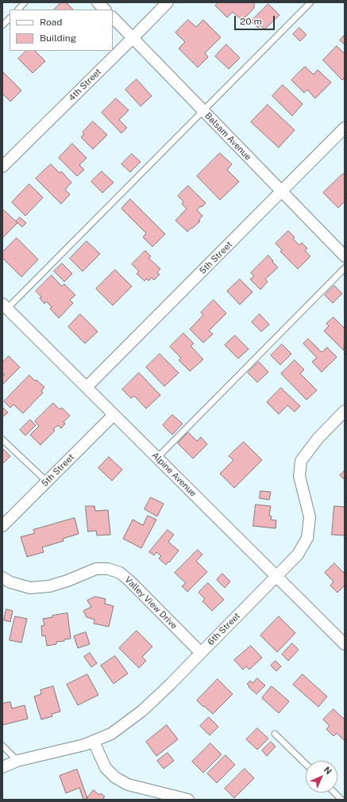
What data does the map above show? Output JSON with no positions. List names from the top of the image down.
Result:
{
  "streets": {
    "street": [
      "4th Street",
      "Balsam Avenue",
      "5th Street",
      "Alpine Avenue",
      "Valley View Drive",
      "6th Street"
    ]
  },
  "crossings": [
    ["4th Street", "Balsam Avenue"],
    ["Balsam Avenue", "5th Street"],
    ["5th Street", "Alpine Avenue"],
    ["Alpine Avenue", "6th Street"],
    ["Valley View Drive", "6th Street"]
  ],
  "legend": ["Road", "Building"],
  "scale_bar": "20 m",
  "north": "top right"
}
